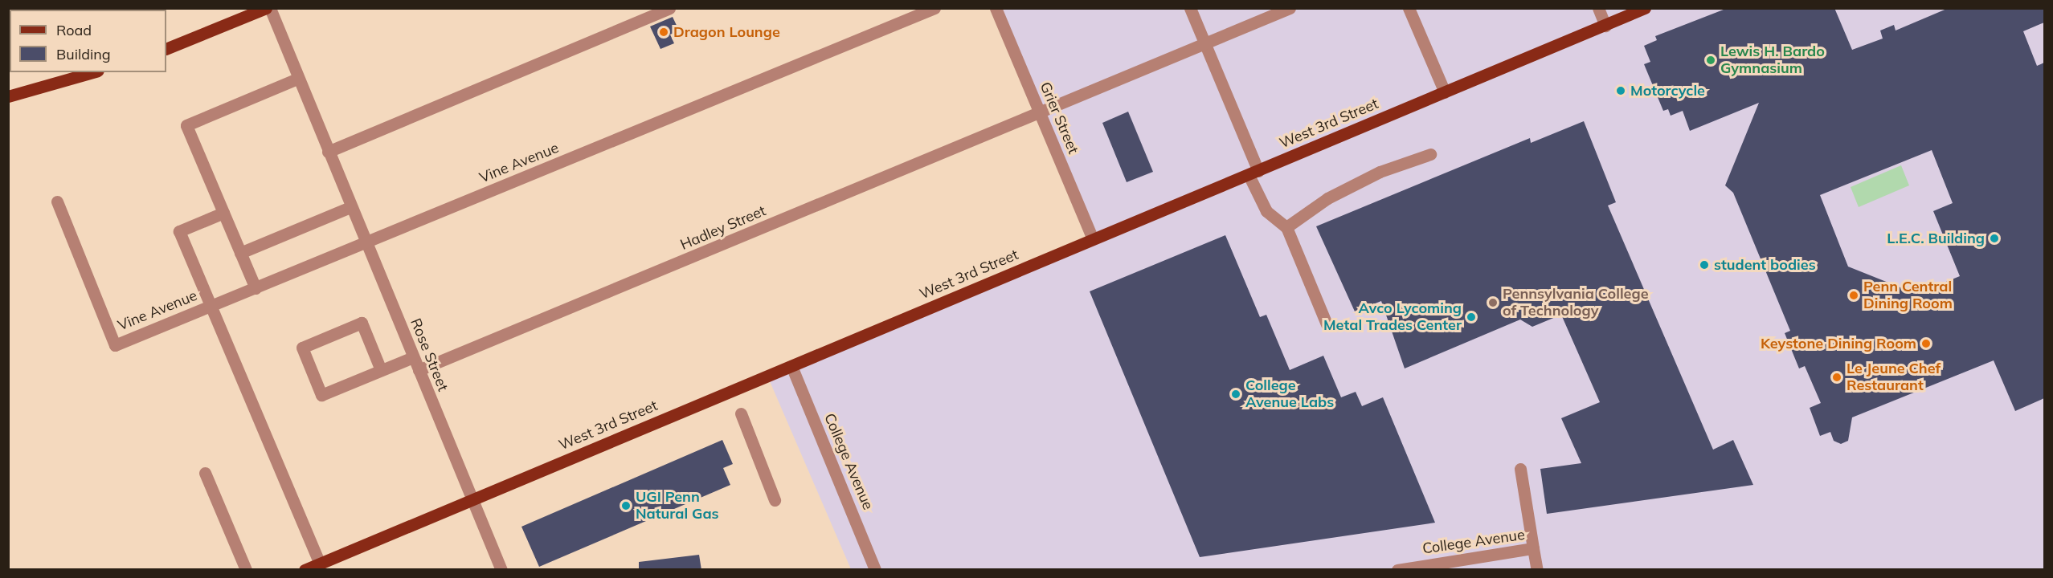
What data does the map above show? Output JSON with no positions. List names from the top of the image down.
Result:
{
  "streets": {
    "main road": ["West 3rd Street"],
    "street": [
      "Grier Street",
      "Vine Avenue",
      "Hadley Street",
      "Rose Street",
      "College Avenue"
    ]
  },
  "crossings": [
    ["Grier Street", "West 3rd Street"],
    ["Grier Street", "Hadley Street"],
    ["West 3rd Street", "Rose Street"],
    ["West 3rd Street", "College Avenue"],
    ["Vine Avenue", "Rose Street"],
    ["Hadley Street", "Rose Street"]
  ],
  "places": [
    "Dragon Lounge",
    "Lewis H. Bardo Gymnasium",
    "Motorcycle",
    "L.E.C. Building",
    "student bodies",
    "Penn Central Dining Room",
    "Pennsylvania College of Technology",
    "Avco Lycoming Metal Trades Center",
    "Keystone Dining Room",
    "Le Jeune Chef Restaurant",
    "College Avenue Labs",
    "UGI Penn Natural Gas"
  ],
  "legend": ["Road", "Building"]
}
